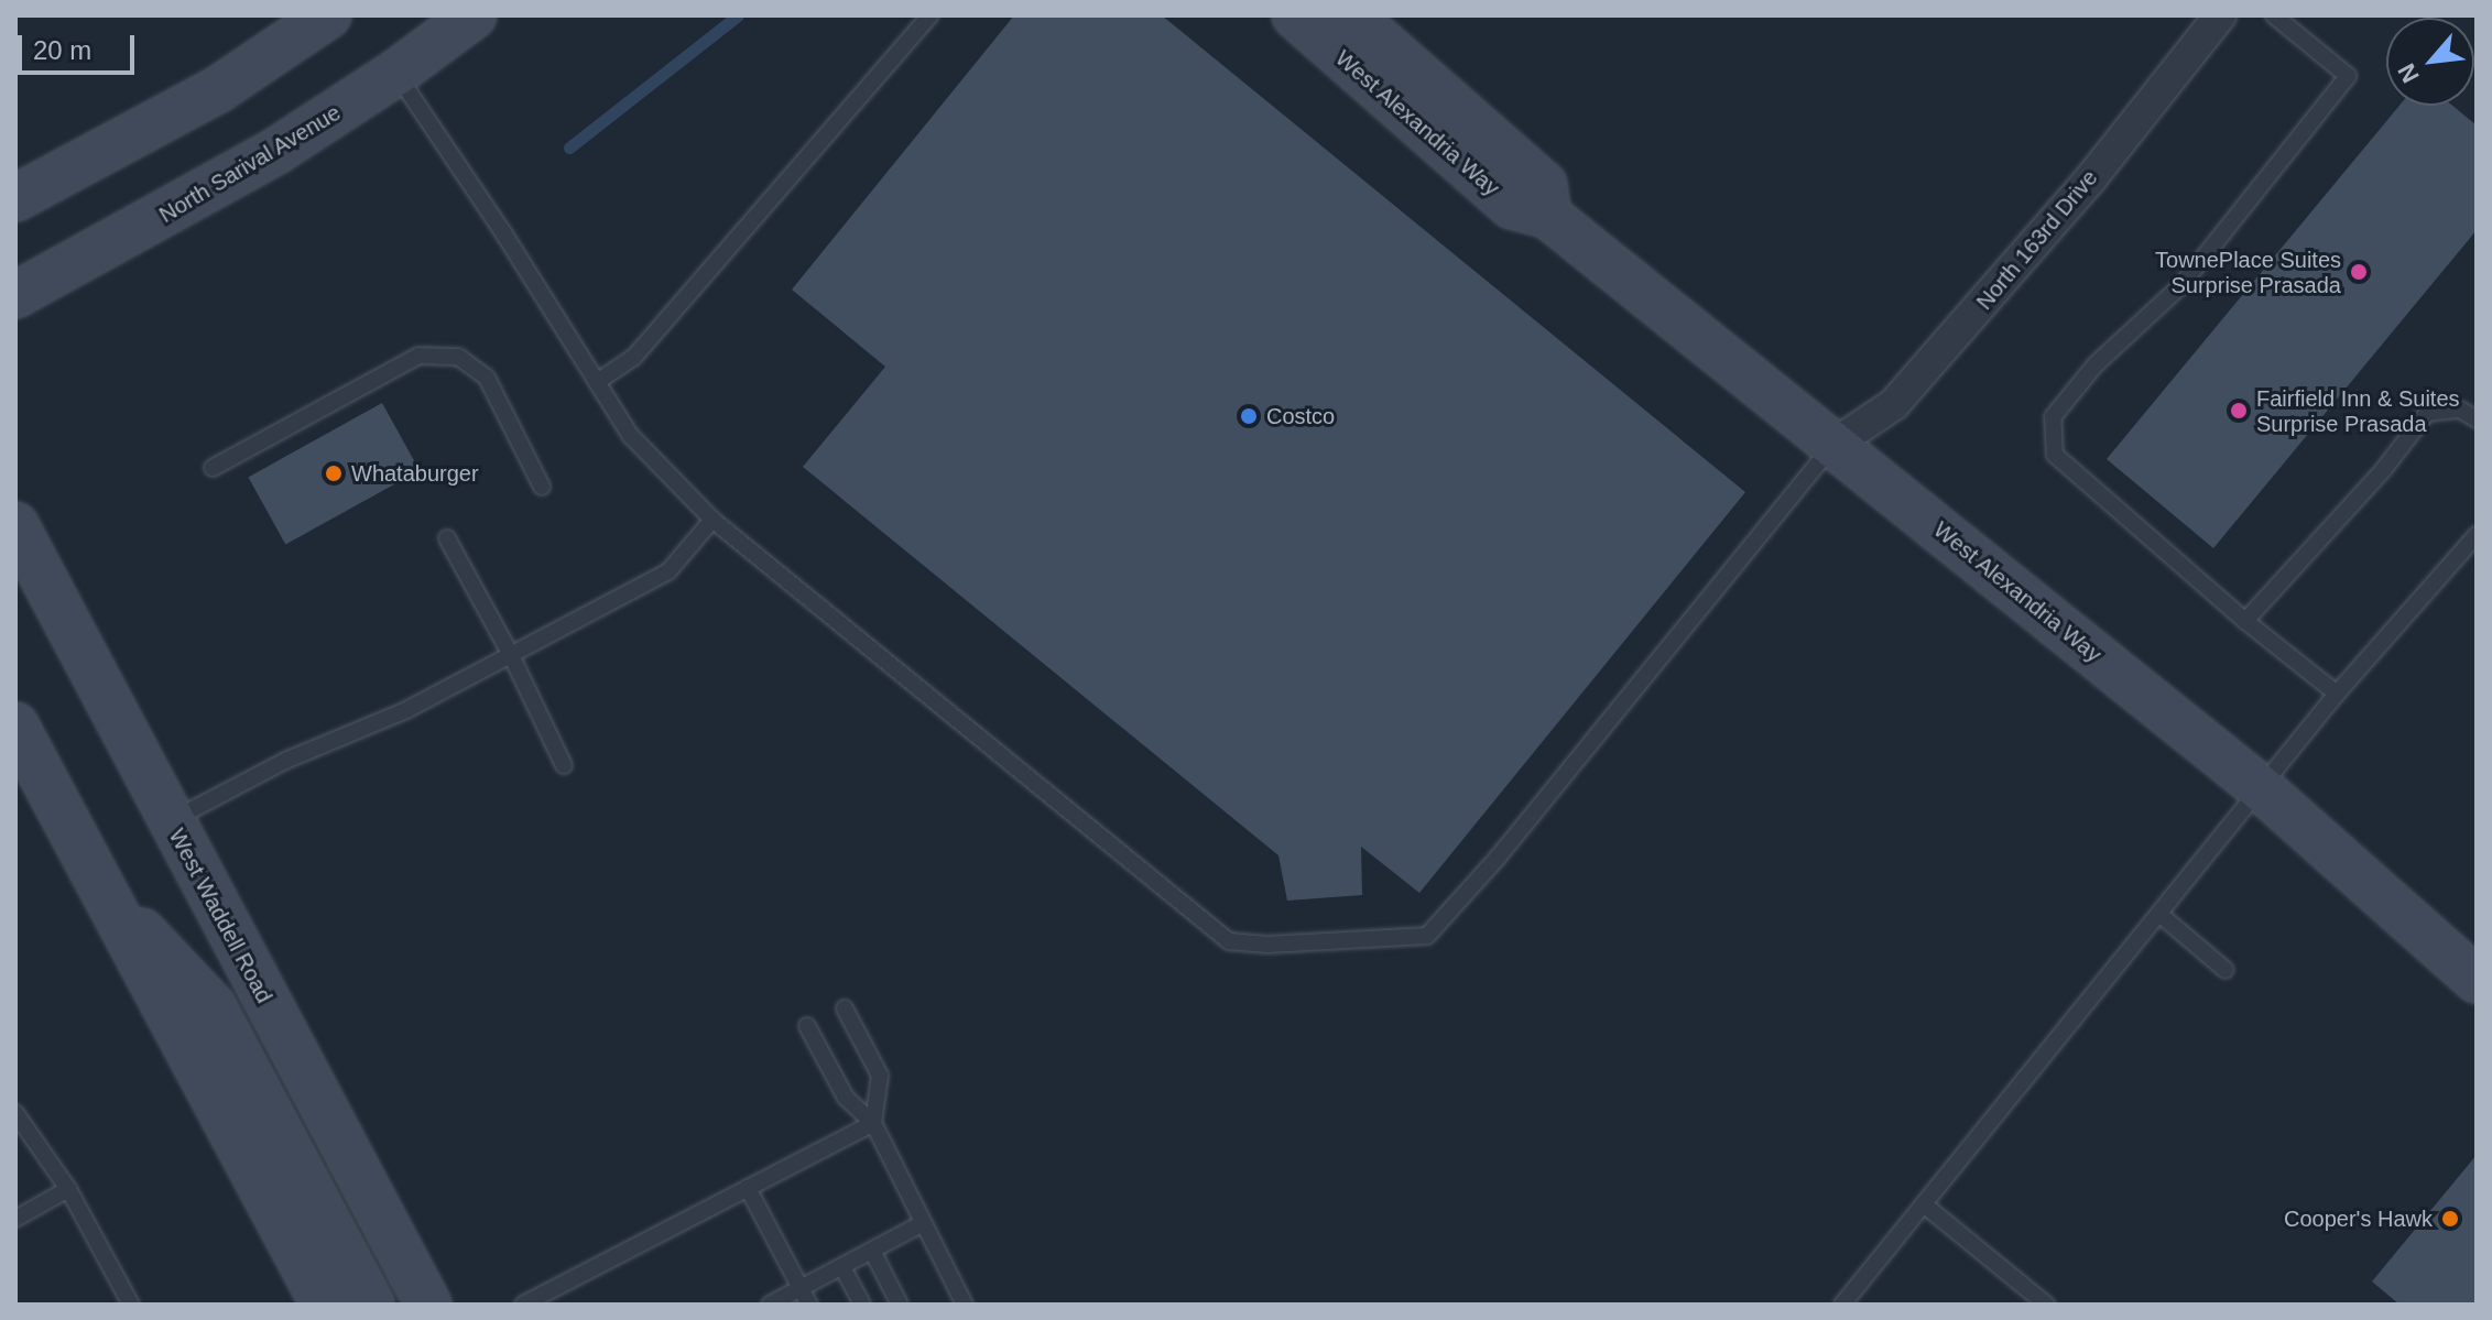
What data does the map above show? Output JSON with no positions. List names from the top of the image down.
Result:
{
  "streets": {
    "main road": ["West Alexandria Way", "North Sarival Avenue", "West Waddell Road"],
    "street": ["North 163rd Drive"]
  },
  "crossings": [
    ["West Alexandria Way", "North 163rd Drive"]
  ],
  "places": [
    "TownePlace Suites Surprise Prasada",
    "Fairfield Inn & Suites Surprise Prasada",
    "Costco",
    "Whataburger",
    "Cooper's Hawk"
  ],
  "scale_bar": "20 m",
  "north": "bottom left"
}
